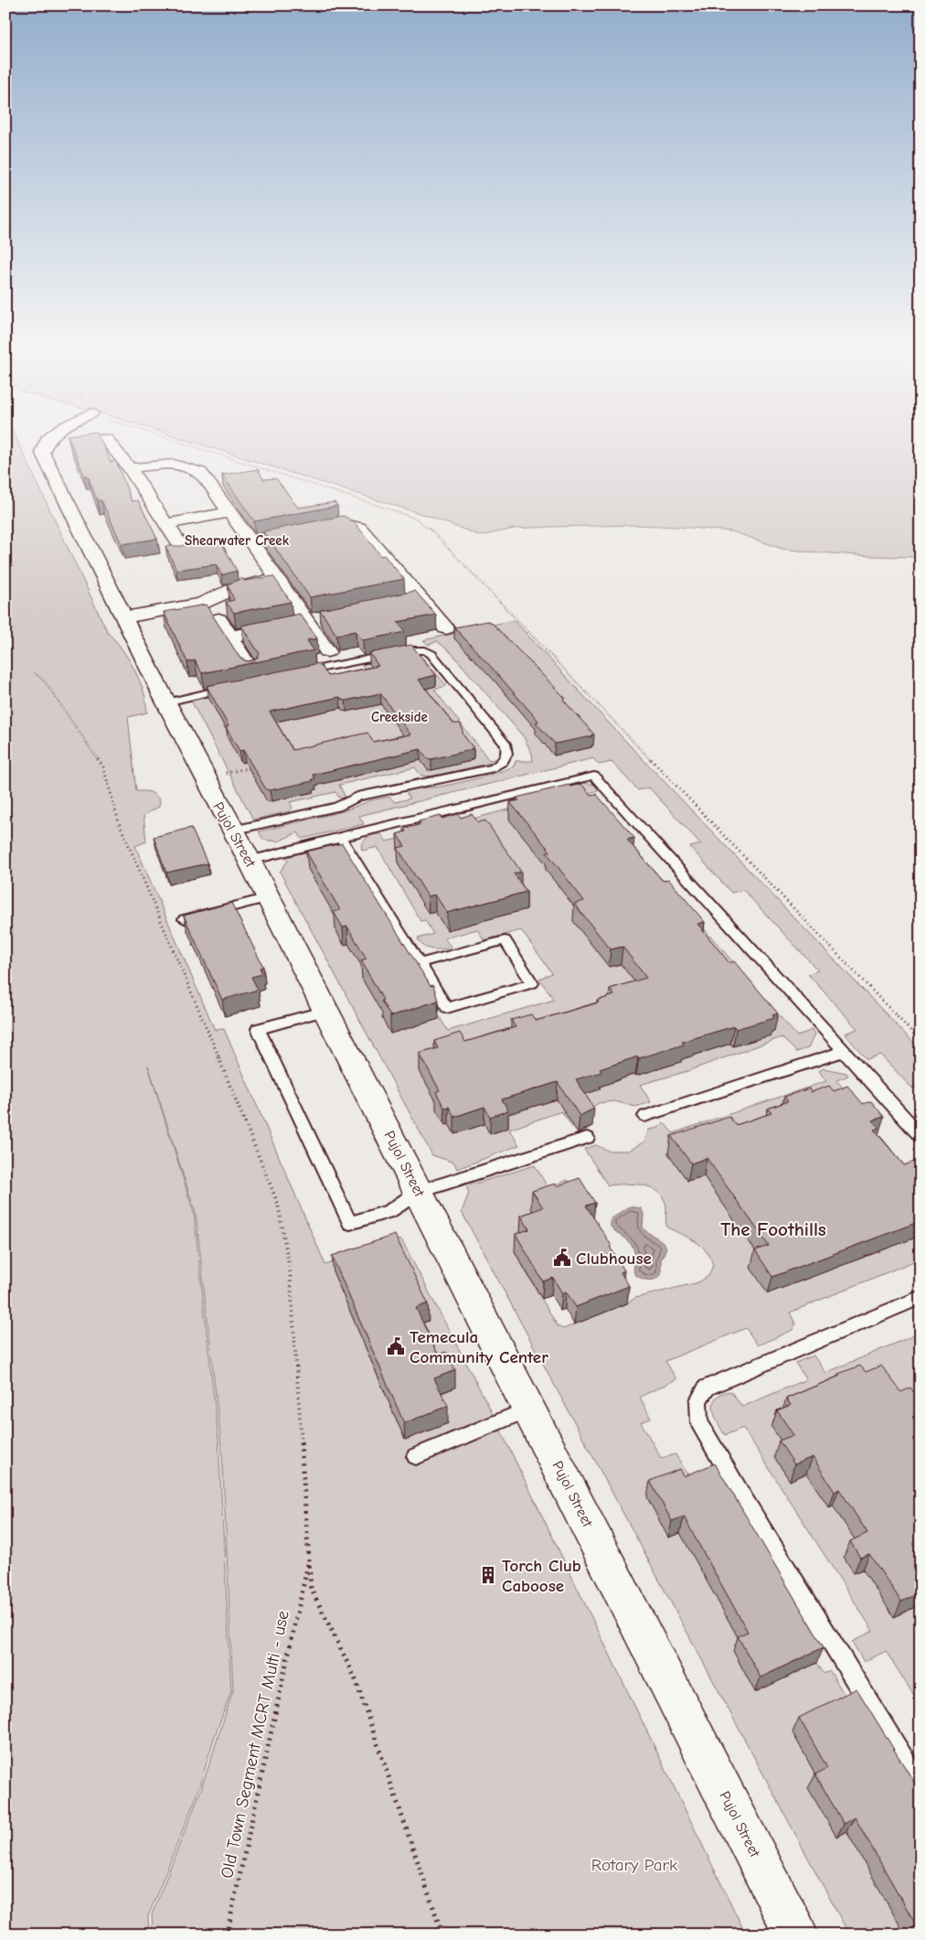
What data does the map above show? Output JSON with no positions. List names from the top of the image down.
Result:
{
  "streets": {
    "street": ["Pujol Street"],
    "path": ["Old Town Segment MCRT Multi - use"]
  },
  "districts": ["Shearwater Creek", "Creekside", "The Foothills"],
  "parks": ["Rotary Park"],
  "places": {
    "public building": ["Clubhouse", "Temecula Community Center"],
    "building": ["Torch Club Caboose"]
  }
}
